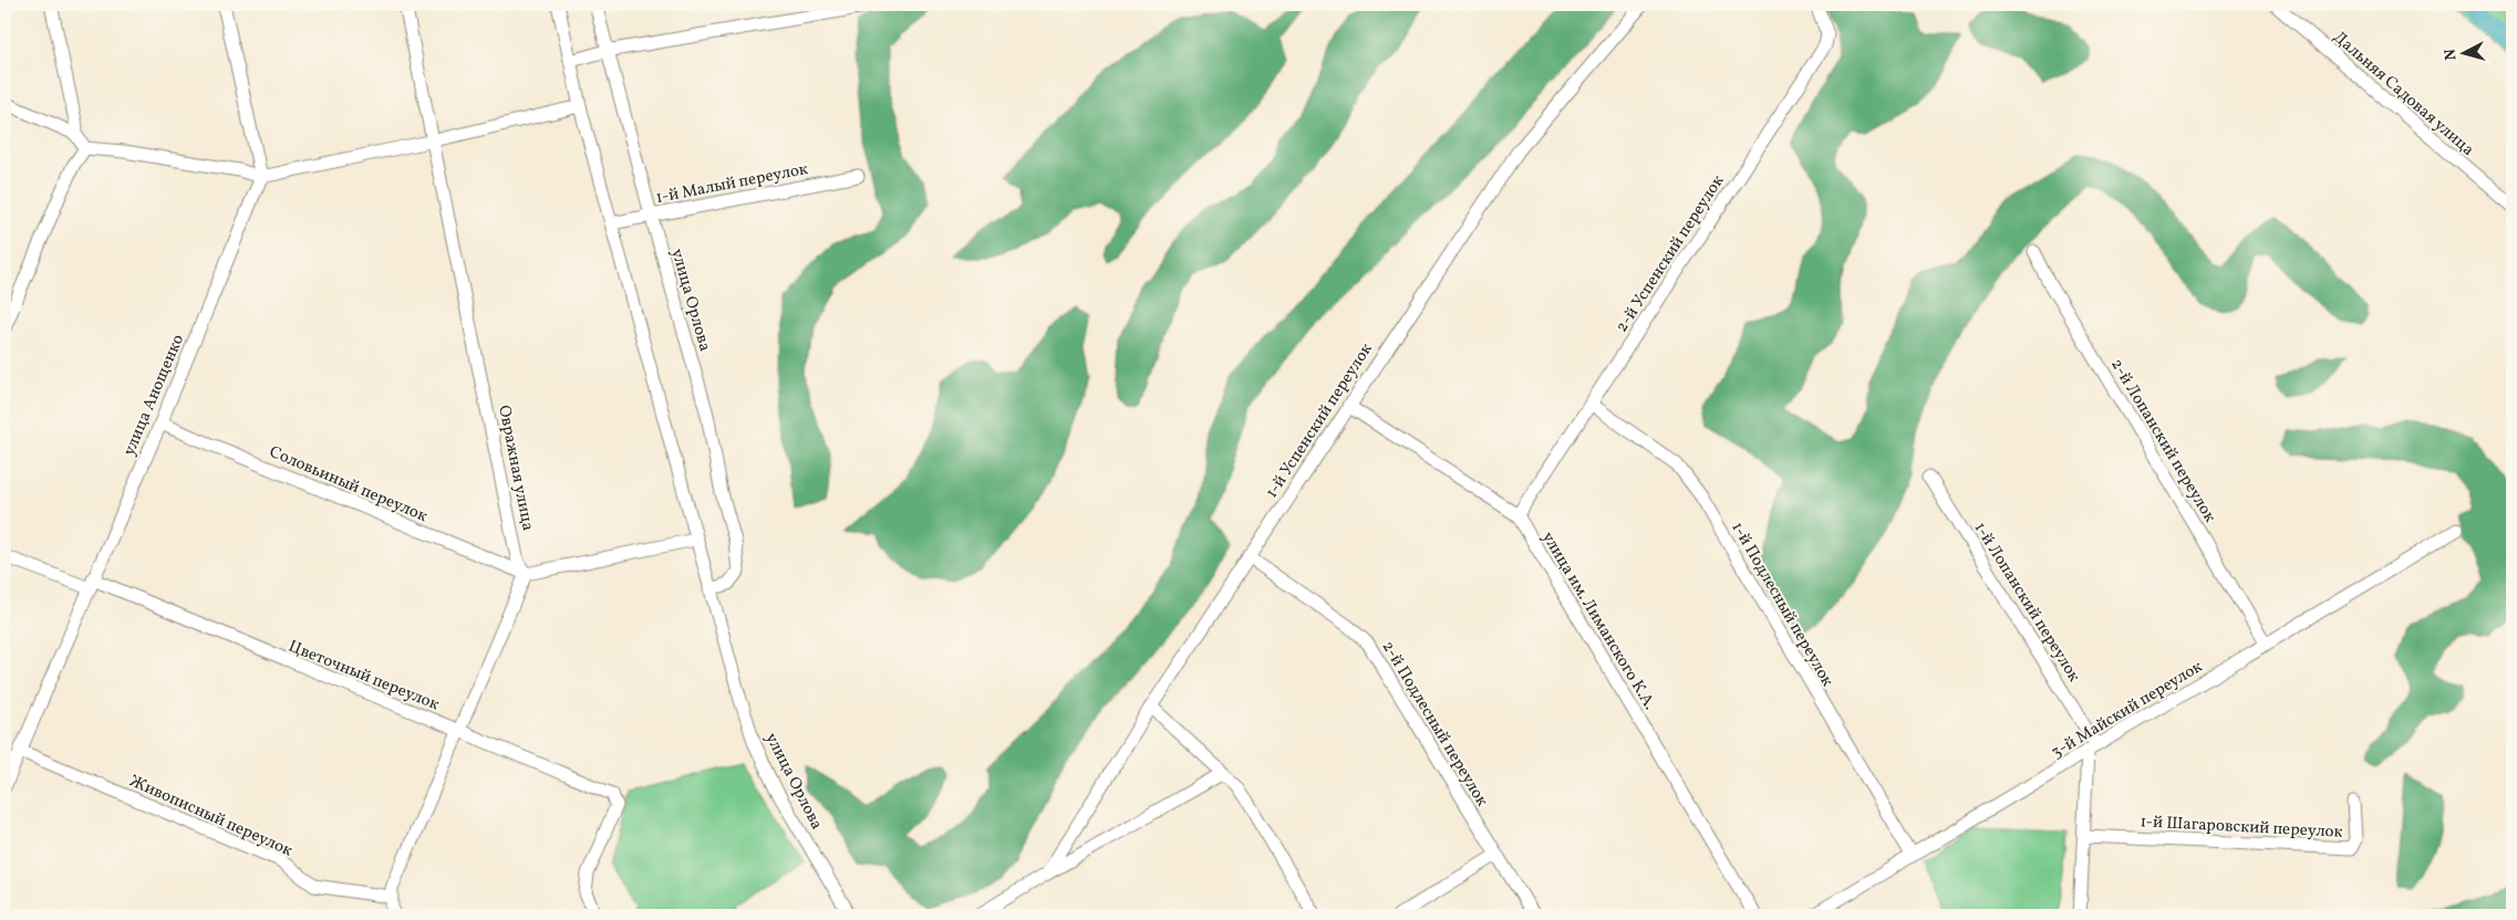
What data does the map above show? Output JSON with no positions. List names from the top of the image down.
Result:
{
  "streets": {
    "street": [
      "Дальняя Садовая улица",
      "1-й Малый переулок",
      "2-й Успенский переулок",
      "улица Орлова",
      "улица Анощенко",
      "1-й Успенский переулок",
      "2-й Лопанский переулок",
      "Овражная улица",
      "Соловьиный переулок",
      "1-й Лопанский переулок",
      "1-й Подлесный переулок",
      "улица им. Лиманского К.А.",
      "Цветочный переулок",
      "3-й Майский переулок",
      "2-й Подлесный переулок",
      "Живописный переулок",
      "1-й Шагаровский переулок"
    ]
  },
  "crossings": [
    ["1-й Малый переулок", "улица Орлова"],
    ["2-й Успенский переулок", "1-й Подлесный переулок"],
    ["2-й Успенский переулок", "улица им. Лиманского К.А."],
    ["улица Анощенко", "Соловьиный переулок"],
    ["улица Анощенко", "Цветочный переулок"],
    ["улица Анощенко", "Живописный переулок"],
    ["1-й Успенский переулок", "улица им. Лиманского К.А."],
    ["1-й Успенский переулок", "2-й Подлесный переулок"],
    ["2-й Лопанский переулок", "3-й Майский переулок"],
    ["Овражная улица", "Соловьиный переулок"],
    ["1-й Лопанский переулок", "3-й Майский переулок"],
    ["1-й Подлесный переулок", "3-й Майский переулок"]
  ],
  "north": "left"
}
